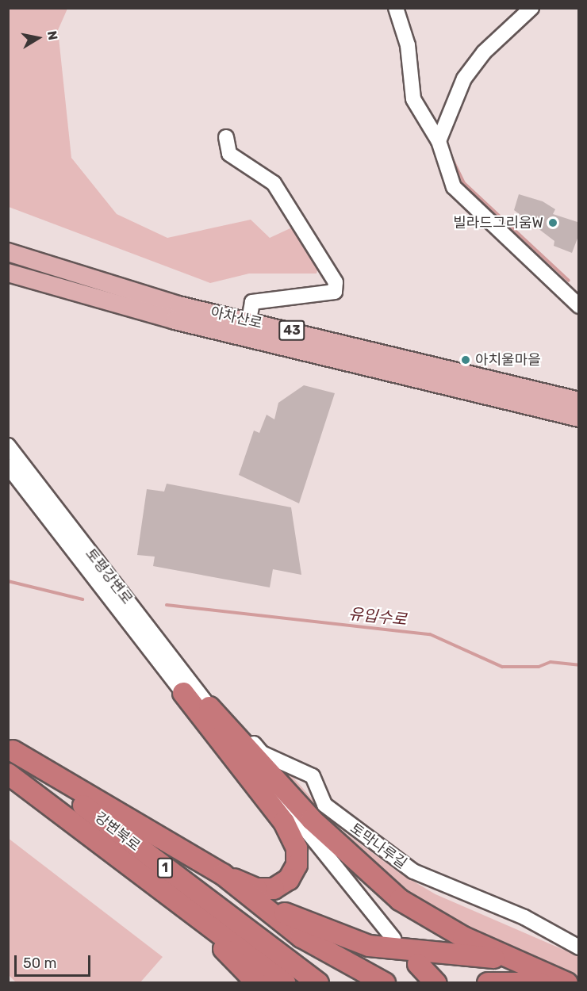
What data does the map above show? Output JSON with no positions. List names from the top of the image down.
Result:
{
  "streets": {
    "highway": ["강변북로", "1"],
    "main road": ["아차산로", "43"],
    "street": ["토평강변로", "토막나루길"]
  },
  "crossings": [
    ["토평강변로", "토막나루길"]
  ],
  "water": ["유입수로"],
  "places": ["빌라드그리움W", "아치울마을"],
  "scale_bar": "50 m",
  "north": "right"
}
